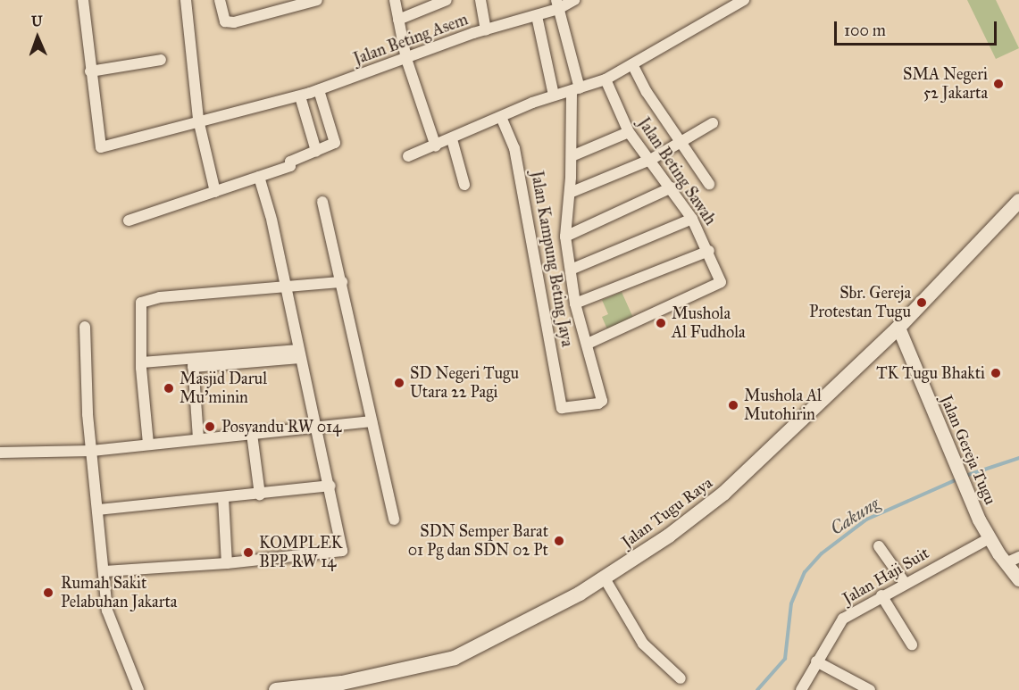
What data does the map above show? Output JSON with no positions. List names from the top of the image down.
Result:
{
  "streets": {
    "main road": ["Jalan Tugu Raya"],
    "street": [
      "Jalan Beting Asem",
      "Jalan Beting Sawah",
      "Jalan Kampung Beting Jaya",
      "Jalan Gereja Tugu",
      "Jalan Haji Suit"
    ]
  },
  "crossings": [
    ["Jalan Beting Sawah", "Jalan Kampung Beting Jaya"],
    ["Jalan Gereja Tugu", "Jalan Tugu Raya"],
    ["Jalan Gereja Tugu", "Jalan Haji Suit"]
  ],
  "water": ["Cakung"],
  "places": [
    "SMA Negeri 52 Jakarta",
    "Sbr. Gereja Protestan Tugu",
    "Mushola Al Fudhola",
    "TK Tugu Bhakti",
    "SD Negeri Tugu Utara 22 Pagi",
    "Masjid Darul Mu'minin",
    "Mushola Al Mutohirin",
    "Posyandu RW 014",
    "SDN Semper Barat 01 Pg dan SDN 02 Pt",
    "KOMPLEK BPP RW 14",
    "Rumah Sakit Pelabuhan Jakarta"
  ],
  "scale_bar": "100 m",
  "north": "top"
}
